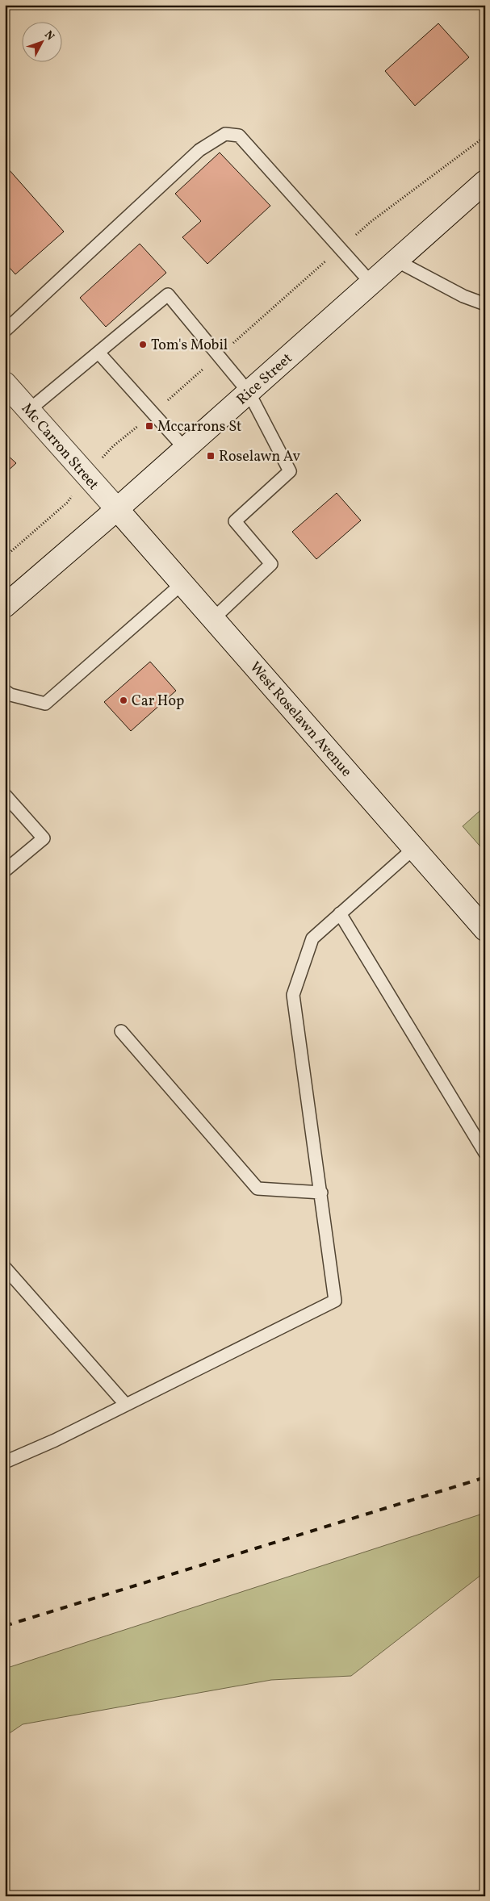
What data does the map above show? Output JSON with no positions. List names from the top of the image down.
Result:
{
  "streets": {
    "street": ["Rice Street", "Mc Carron Street", "West Roselawn Avenue"]
  },
  "crossings": [
    ["Rice Street", "Mc Carron Street"],
    ["Rice Street", "West Roselawn Avenue"],
    ["Mc Carron Street", "West Roselawn Avenue"]
  ],
  "places": {
    "other": ["Tom's Mobil", "Car Hop"],
    "transit": ["Mccarrons St", "Roselawn Av"]
  },
  "north": "top right"
}
